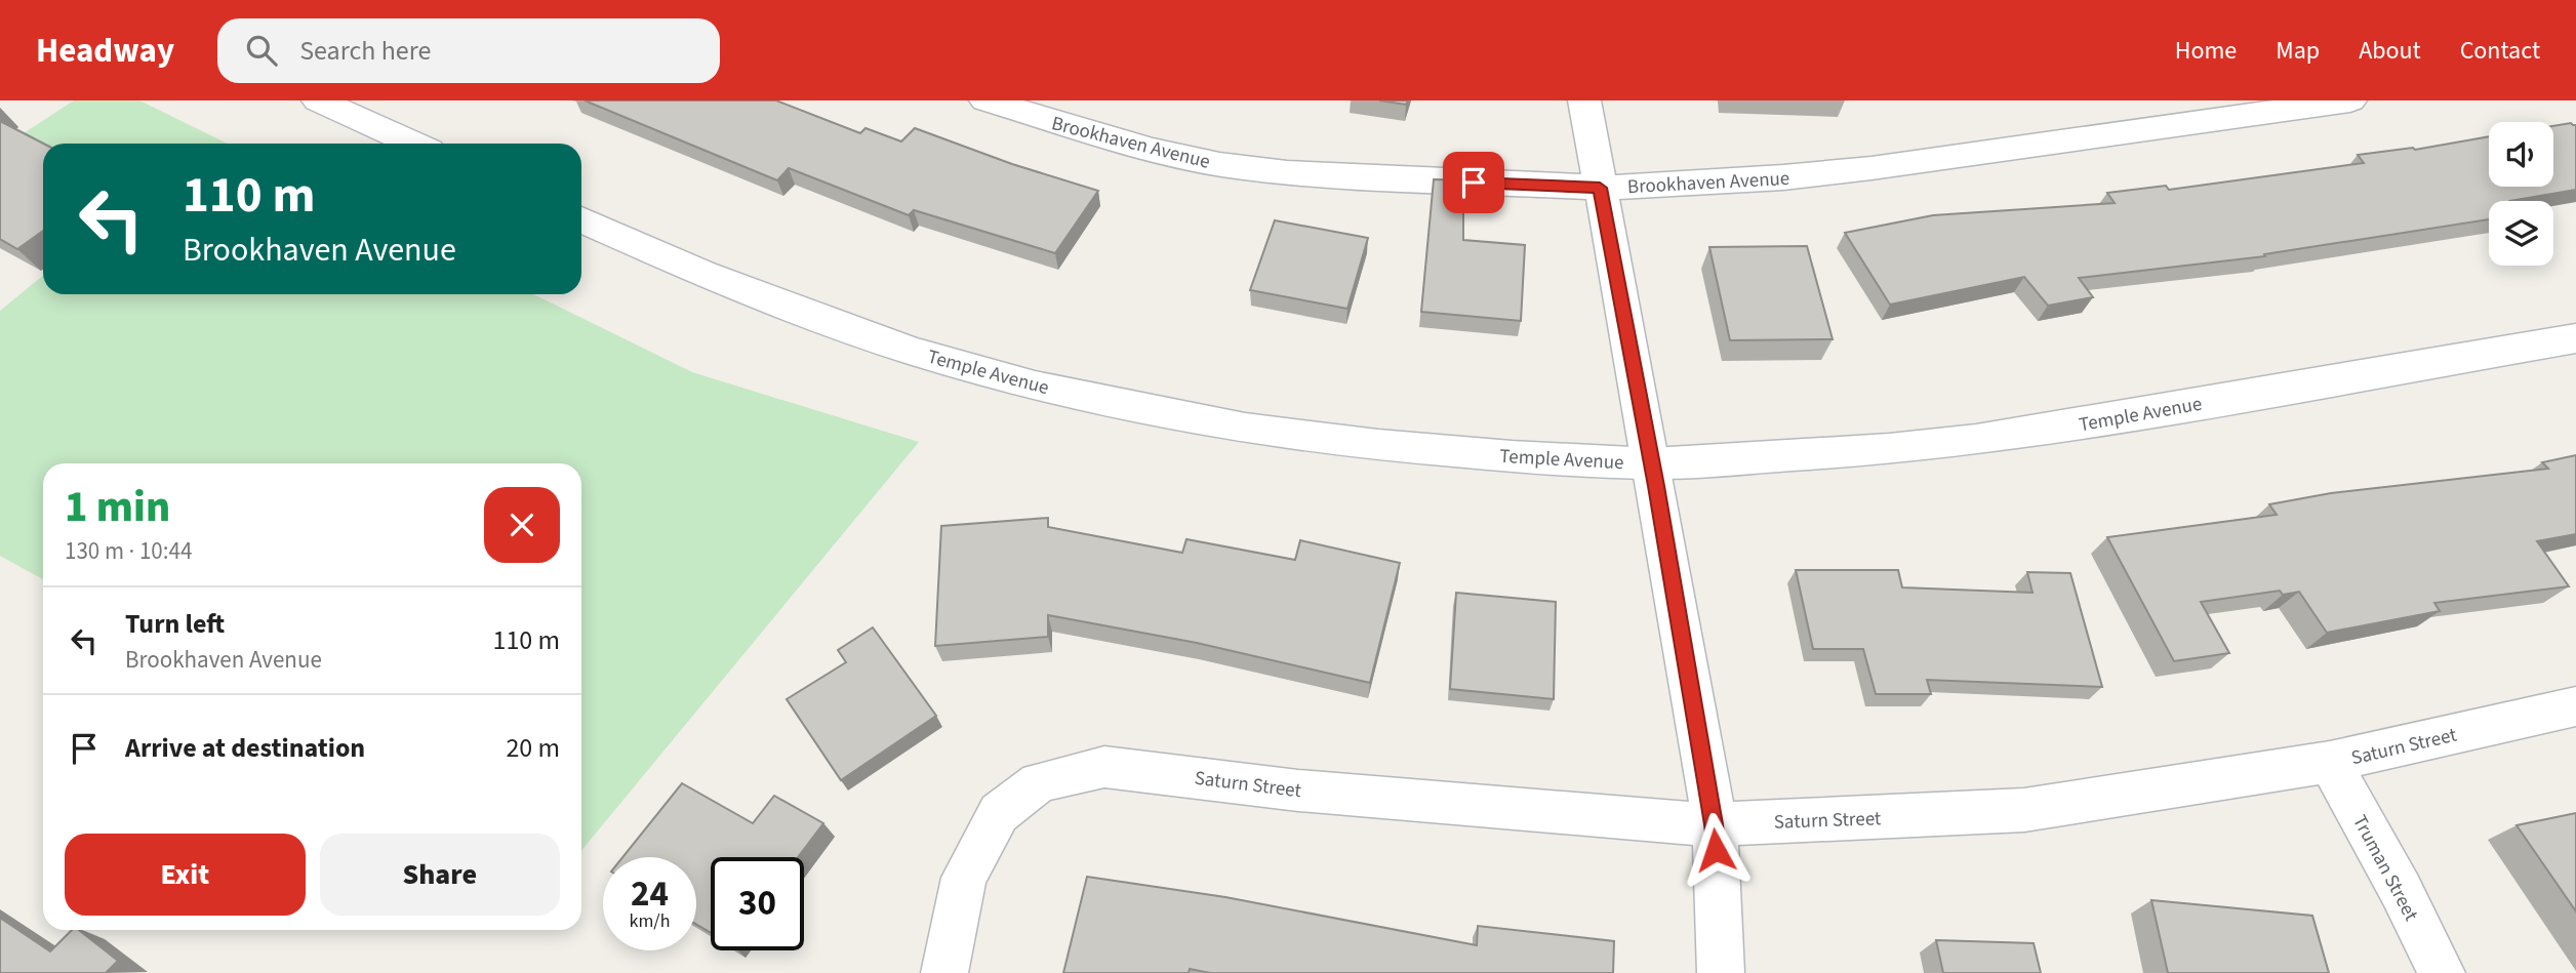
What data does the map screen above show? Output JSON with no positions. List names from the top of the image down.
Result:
{
  "streets": {
    "street": [
      "Brookhaven Avenue",
      "Temple Avenue",
      "Saturn Street",
      "Truman Street"
    ]
  },
  "crossings": [
    ["Saturn Street", "Truman Street"]
  ],
  "page": {
    "header": "Headway",
    "search": "Search here",
    "nav": [
      "Home",
      "Map",
      "About",
      "Contact"
    ],
    "turn": ["110 m", "Brookhaven Avenue"],
    "heading": ["1 min", "130 m · 10:44"],
    "list": [
      {
        "name": "Turn left",
        "note": "Brookhaven Avenue",
        "value": "110 m"
      },
      {
        "name": "Arrive at destination",
        "value": "20 m"
      }
    ],
    "buttons": ["Exit", "Share"],
    "speed": "24 km/h",
    "limit": "30"
  }
}
